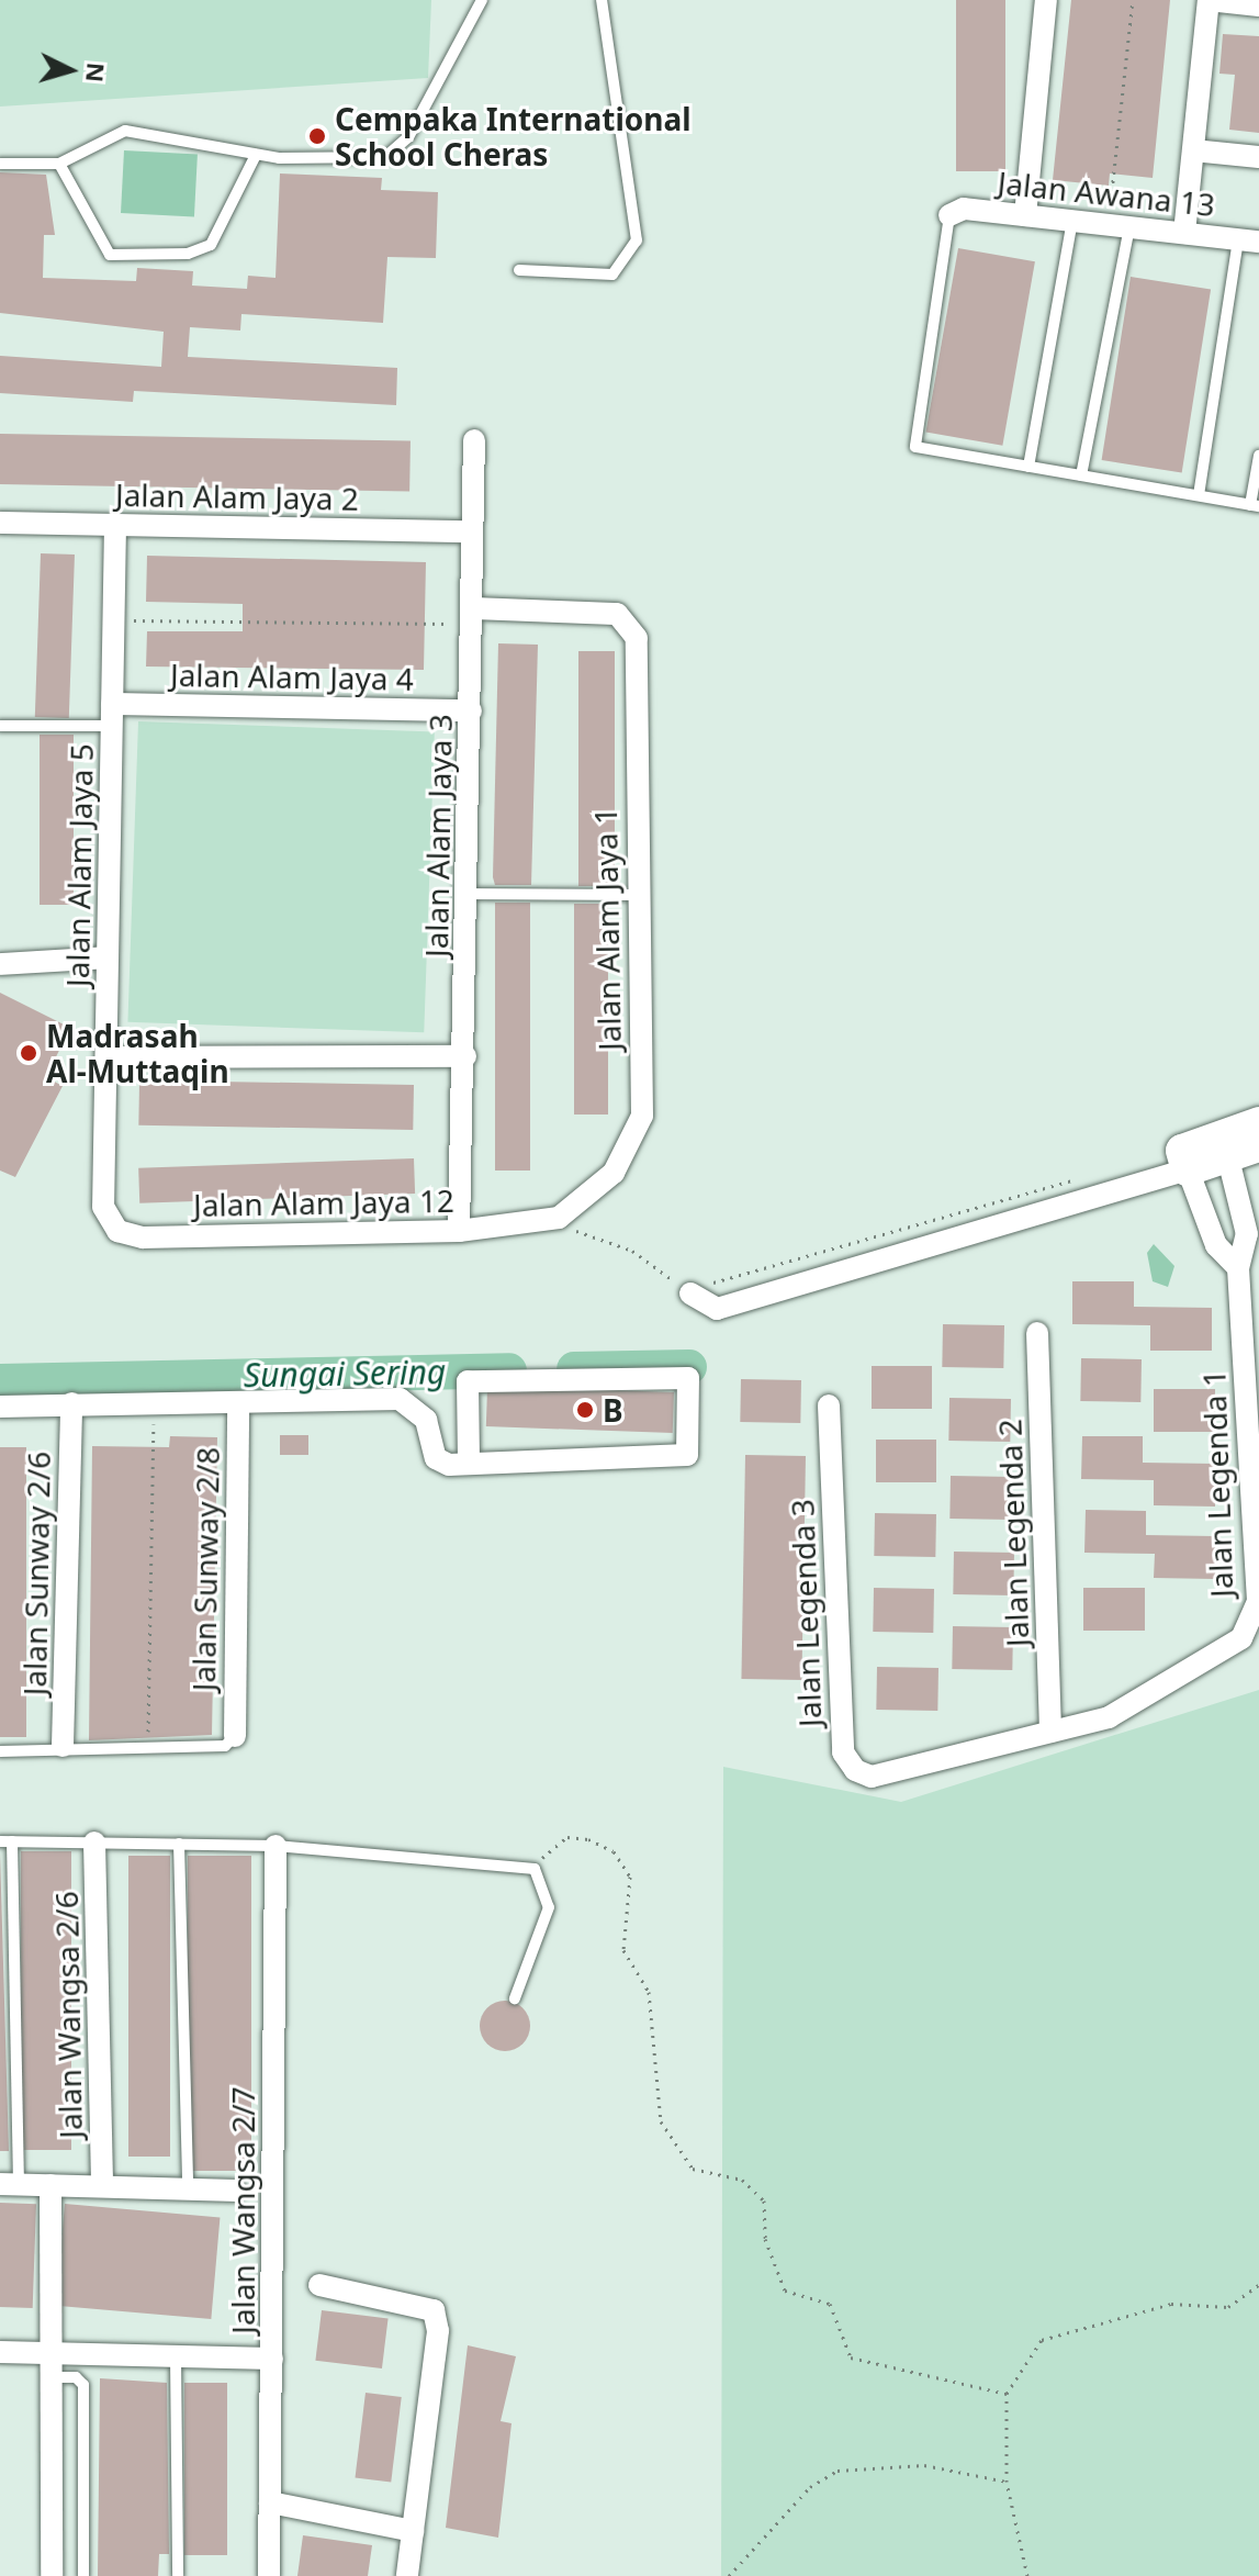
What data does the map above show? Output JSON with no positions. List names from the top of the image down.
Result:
{
  "streets": {
    "street": [
      "Jalan Awana 13",
      "Jalan Alam Jaya 2",
      "Jalan Alam Jaya 4",
      "Jalan Alam Jaya 3",
      "Jalan Alam Jaya 5",
      "Jalan Alam Jaya 1",
      "Jalan Alam Jaya 12",
      "Jalan Legenda 1",
      "Jalan Legenda 2",
      "Jalan Sunway 2/8",
      "Jalan Sunway 2/6",
      "Jalan Legenda 3",
      "Jalan Wangsa 2/6",
      "Jalan Wangsa 2/7"
    ]
  },
  "crossings": [
    ["Jalan Alam Jaya 2", "Jalan Alam Jaya 3"],
    ["Jalan Alam Jaya 2", "Jalan Alam Jaya 5"],
    ["Jalan Alam Jaya 4", "Jalan Alam Jaya 3"],
    ["Jalan Alam Jaya 4", "Jalan Alam Jaya 5"],
    ["Jalan Alam Jaya 3", "Jalan Alam Jaya 1"],
    ["Jalan Alam Jaya 3", "Jalan Alam Jaya 12"],
    ["Jalan Alam Jaya 5", "Jalan Alam Jaya 12"],
    ["Jalan Alam Jaya 1", "Jalan Alam Jaya 12"],
    ["Jalan Legenda 1", "Jalan Legenda 2"],
    ["Jalan Legenda 1", "Jalan Legenda 3"],
    ["Jalan Legenda 2", "Jalan Legenda 3"]
  ],
  "water": ["Sungai Sering"],
  "places": ["Cempaka International School Cheras", "Madrasah Al-Muttaqin", "B"],
  "north": "right"
}
